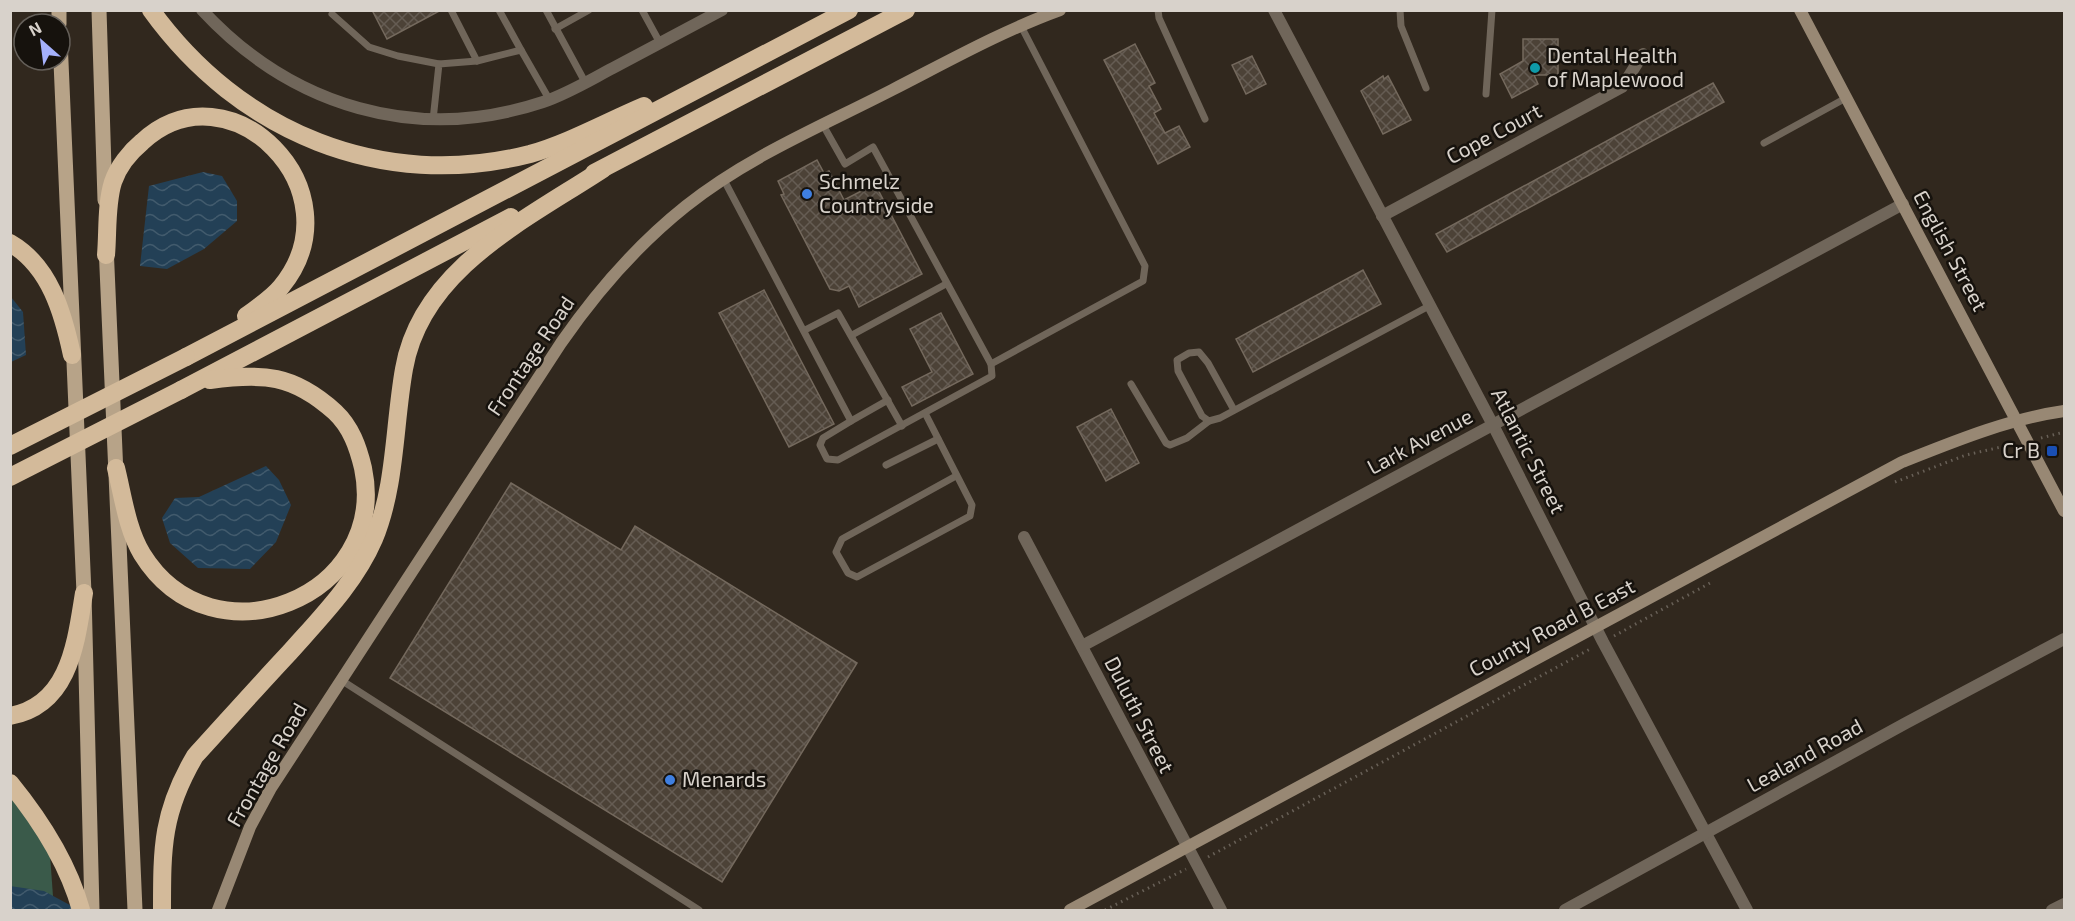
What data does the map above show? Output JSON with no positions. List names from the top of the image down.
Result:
{
  "streets": {
    "street": [
      "Cope Court",
      "English Street",
      "Frontage Road",
      "Lark Avenue",
      "Atlantic Street",
      "County Road B East",
      "Duluth Street",
      "Lealand Road"
    ]
  },
  "crossings": [
    ["Cope Court", "Atlantic Street"],
    ["English Street", "Lark Avenue"],
    ["English Street", "County Road B East"],
    ["Lark Avenue", "Atlantic Street"],
    ["Lark Avenue", "Duluth Street"],
    ["Atlantic Street", "County Road B East"],
    ["Atlantic Street", "Lealand Road"],
    ["County Road B East", "Duluth Street"]
  ],
  "places": {
    "other": ["Dental Health of Maplewood", "Schmelz Countryside", "Menards"],
    "transit": ["Cr B"]
  },
  "north": "top left"
}
